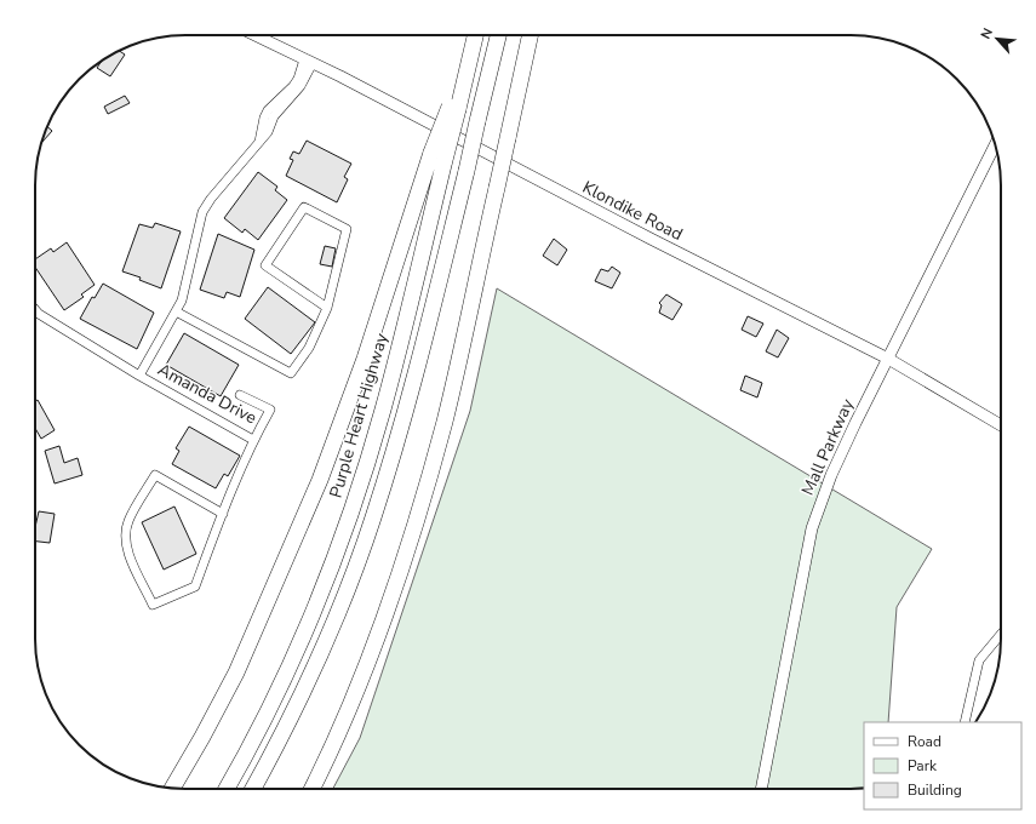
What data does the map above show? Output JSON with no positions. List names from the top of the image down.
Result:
{
  "streets": {
    "highway": ["Purple Heart Highway"],
    "street": ["Klondike Road", "Amanda Drive", "Mall Parkway"]
  },
  "crossings": [
    ["Klondike Road", "Amanda Drive"],
    ["Klondike Road", "Mall Parkway"]
  ],
  "legend": ["Road", "Park", "Building"],
  "north": "top left"
}
